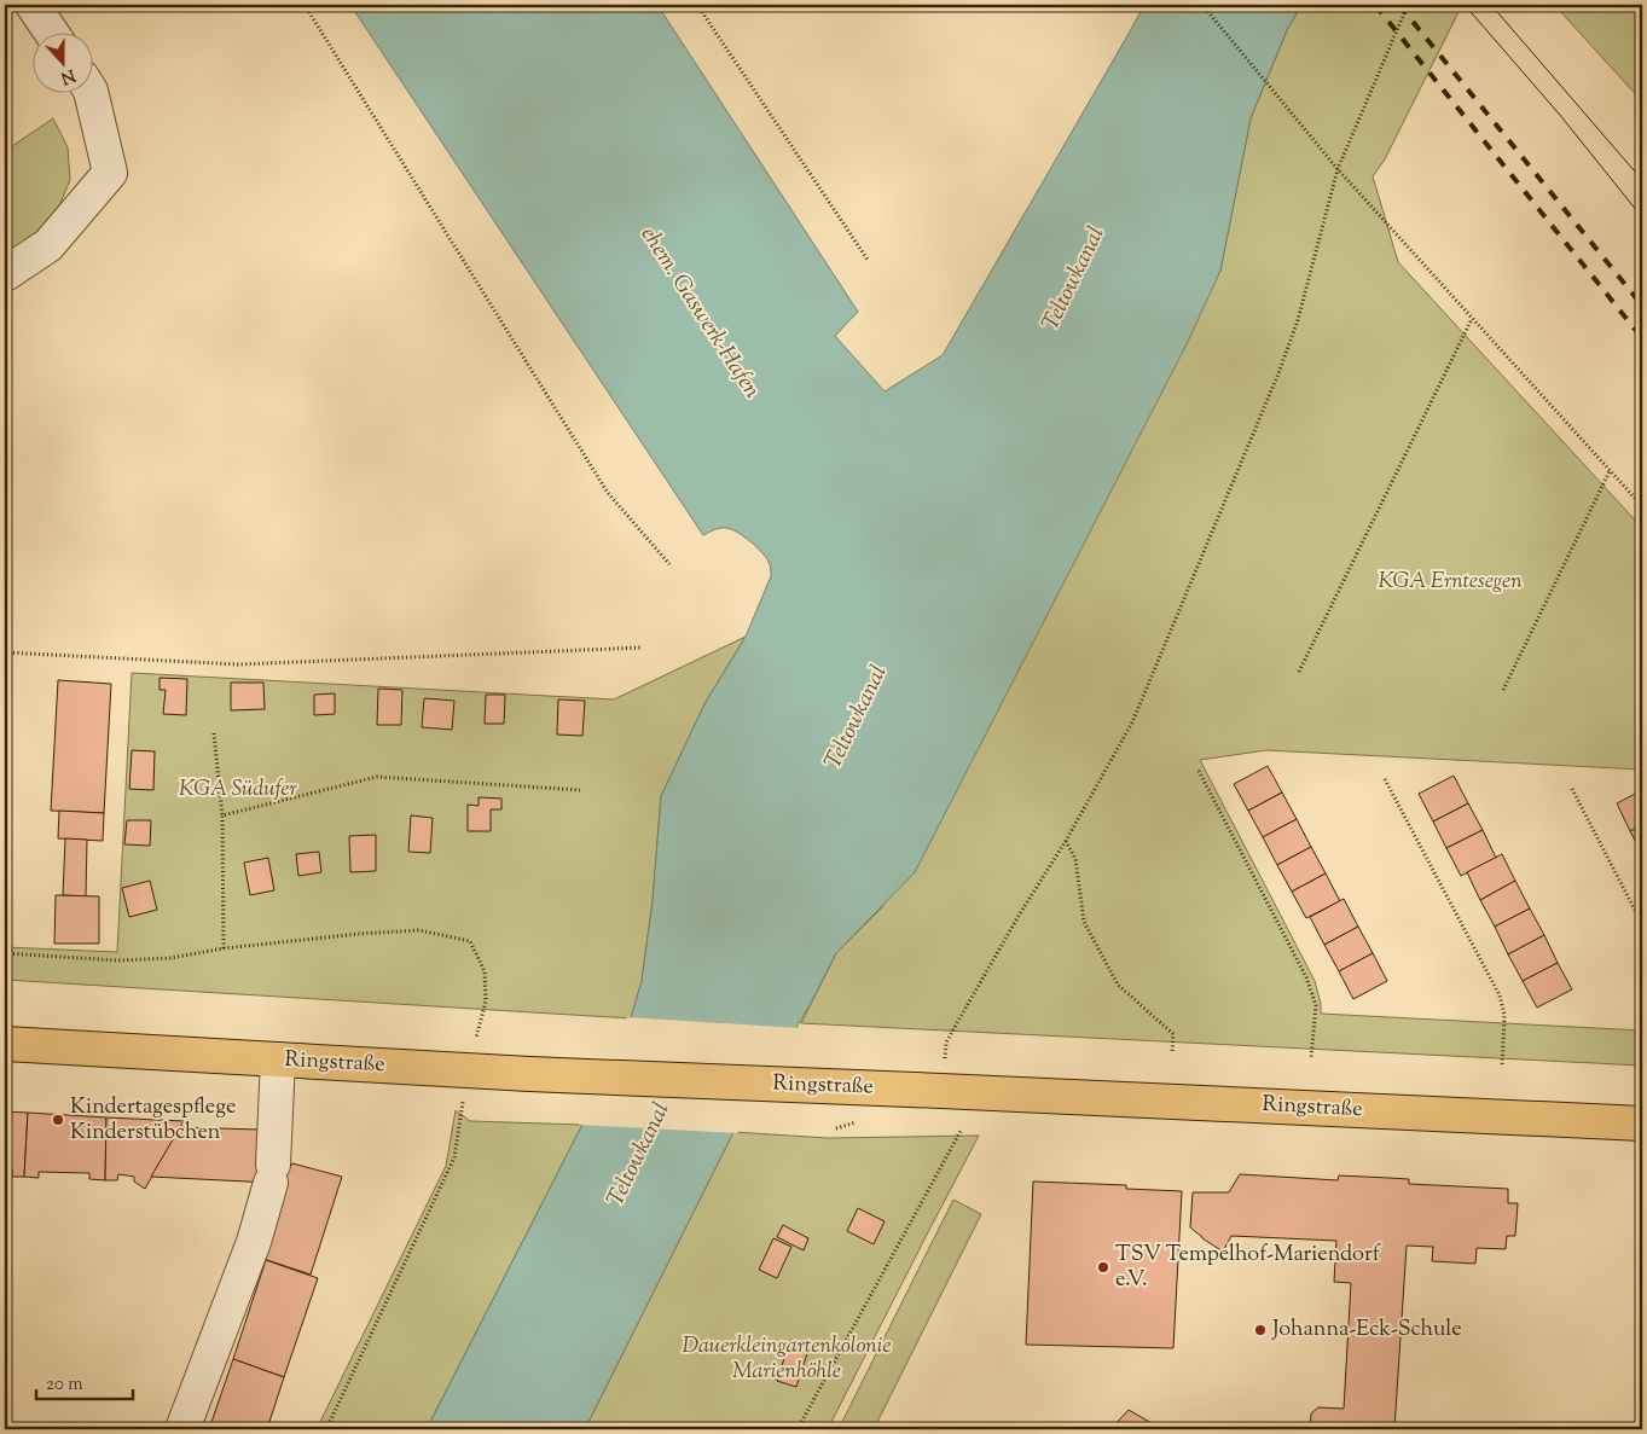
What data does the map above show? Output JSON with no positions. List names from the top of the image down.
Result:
{
  "streets": {
    "main road": ["Ringstraße"]
  },
  "water": ["Teltowkanal", "ehem. Gaswerk-Hafen"],
  "parks": ["KGA Erntesegen", "KGA Südufer", "Dauerkleingartenkolonie Marienhöhle"],
  "places": ["Kindertagespflege Kinderstübchen", "TSV Tempelhof-Mariendorf e.V.", "Johanna-Eck-Schule"],
  "scale_bar": "20 m",
  "north": "bottom"
}
